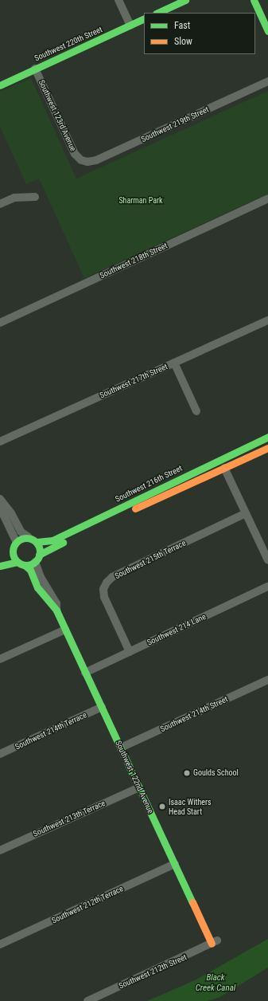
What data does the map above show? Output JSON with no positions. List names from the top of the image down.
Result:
{
  "streets": {
    "street": [
      "Southwest 220th Street",
      "Southwest 123rd Avenue",
      "Southwest 219th Street",
      "Southwest 218th Street",
      "Southwest 217th Street",
      "Southwest 216th Street",
      "Southwest 215th Terrace",
      "Southwest 214 Lane",
      "Southwest 214th Street",
      "Southwest 214th Terrace",
      "Southwest 122nd Avenue",
      "Southwest 213th Terrace",
      "Southwest 212th Terrace",
      "Southwest 212th Street"
    ]
  },
  "crossings": [
    ["Southwest 220th Street", "Southwest 123rd Avenue"],
    ["Southwest 123rd Avenue", "Southwest 219th Street"],
    ["Southwest 216th Street", "Southwest 122nd Avenue"],
    ["Southwest 215th Terrace", "Southwest 214 Lane"],
    ["Southwest 214 Lane", "Southwest 122nd Avenue"],
    ["Southwest 214th Street", "Southwest 122nd Avenue"],
    ["Southwest 214th Terrace", "Southwest 122nd Avenue"],
    ["Southwest 122nd Avenue", "Southwest 213th Terrace"],
    ["Southwest 122nd Avenue", "Southwest 212th Terrace"],
    ["Southwest 122nd Avenue", "Southwest 212th Street"]
  ],
  "water": ["Black Creek Canal"],
  "parks": ["Sharman Park"],
  "places": ["Goulds School", "Isaac Withers Head Start"],
  "legend": ["Fast", "Slow"]
}
